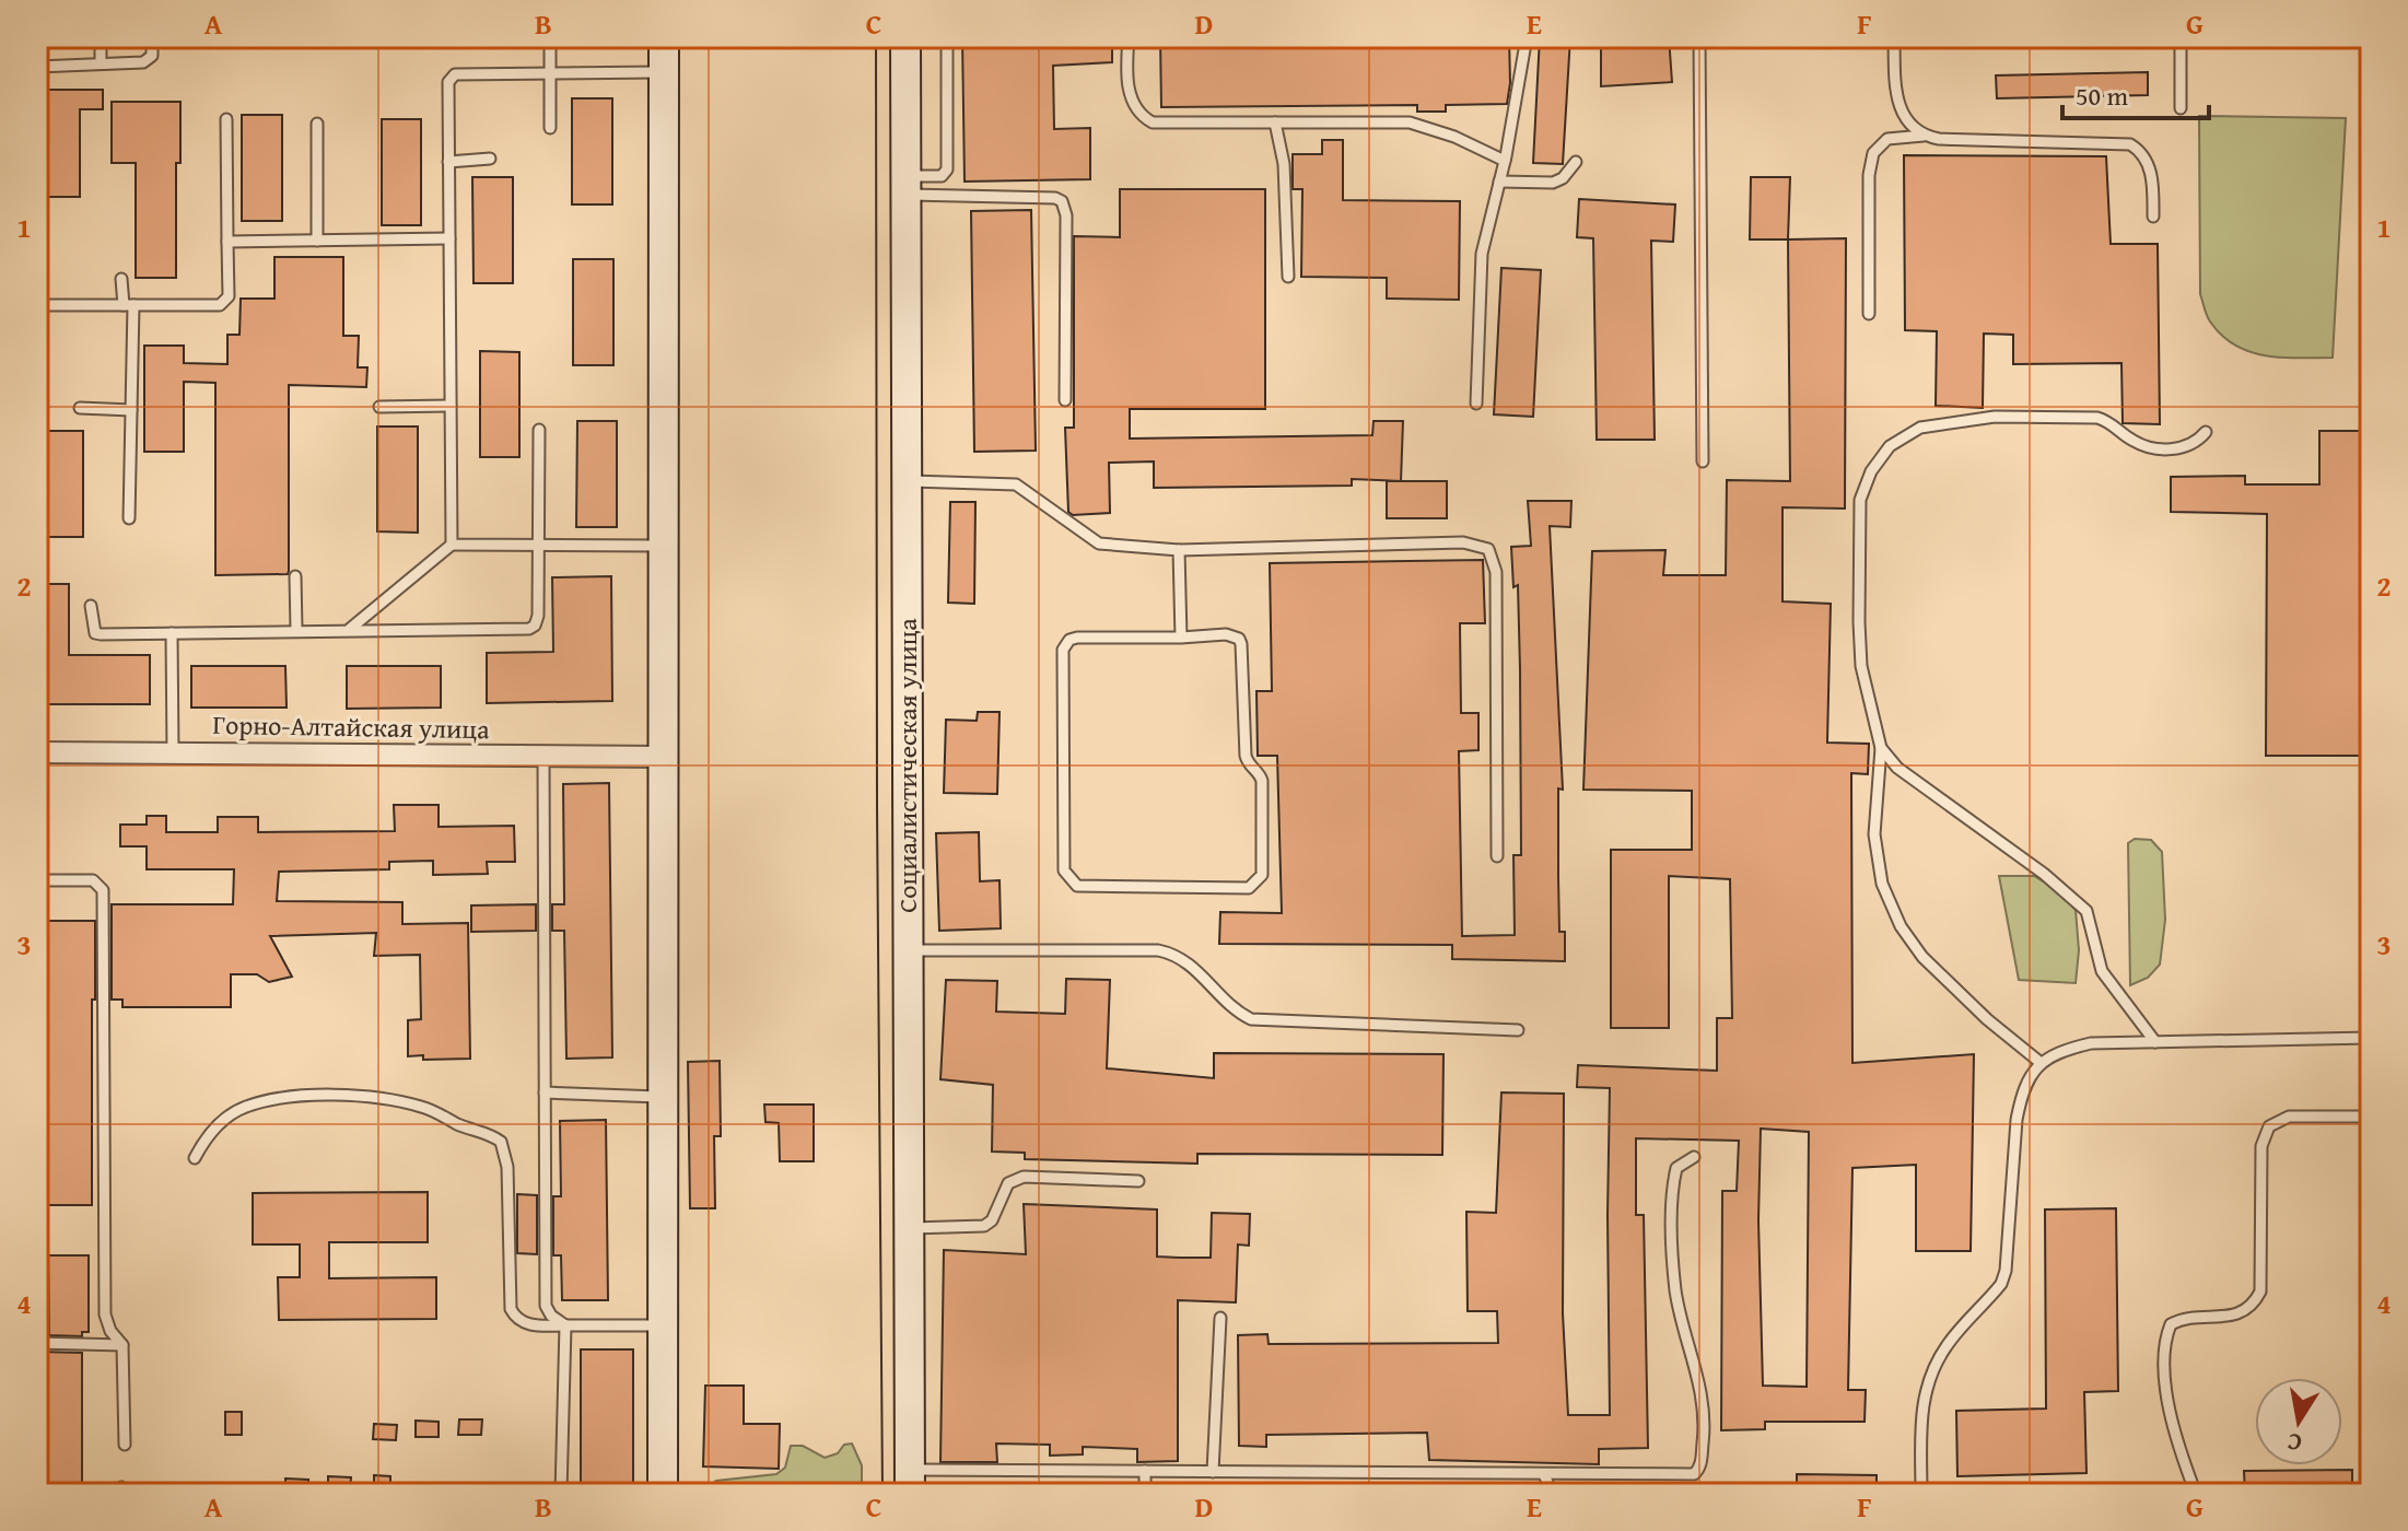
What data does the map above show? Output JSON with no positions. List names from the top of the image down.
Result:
{
  "streets": {
    "street": ["Горно-Алтайская улица", "Социалистическая улица"]
  },
  "scale_bar": "50 m",
  "north": "bottom",
  "grid": {
    "columns": [
      "A",
      "B",
      "C",
      "D",
      "E",
      "F",
      "G"
    ],
    "rows": [
      "1",
      "2",
      "3",
      "4"
    ]
  }
}
